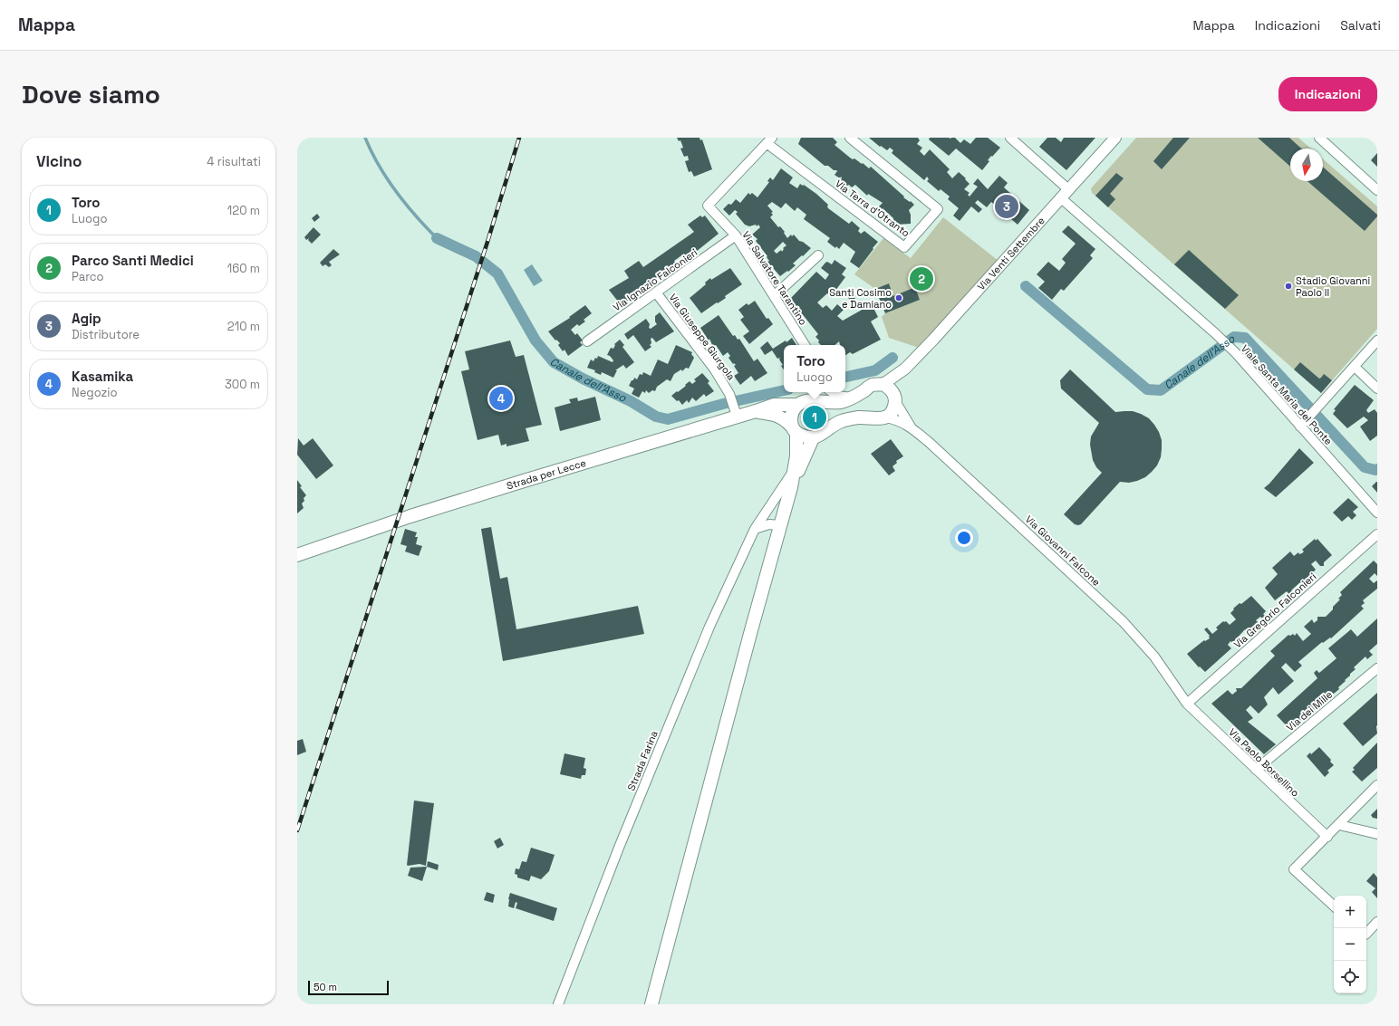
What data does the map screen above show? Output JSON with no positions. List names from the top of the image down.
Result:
{
  "streets": {
    "main road": ["Strada per Lecce"],
    "street": [
      "Via Terra d'Otranto",
      "Via Venti Settembre",
      "Via Salvatore Tarantino",
      "Via Ignazio Falconieri",
      "Via Giuseppe Giurgola",
      "Viale Santa Maria del Ponte",
      "Via Giovanni Falcone",
      "Via Gregorio Falconieri",
      "Via dei Mille",
      "Strada Farina",
      "Via Paolo Borsellino"
    ]
  },
  "crossings": [
    ["Via Terra d'Otranto", "Via Salvatore Tarantino"],
    ["Via Venti Settembre", "Viale Santa Maria del Ponte"],
    ["Via Venti Settembre", "Strada per Lecce"],
    ["Via Venti Settembre", "Via Giovanni Falcone"],
    ["Via Salvatore Tarantino", "Via Ignazio Falconieri"],
    ["Via Ignazio Falconieri", "Via Giuseppe Giurgola"],
    ["Via Giuseppe Giurgola", "Strada per Lecce"],
    ["Via Giovanni Falcone", "Via Gregorio Falconieri"],
    ["Via Giovanni Falcone", "Via Paolo Borsellino"],
    ["Via Gregorio Falconieri", "Via Paolo Borsellino"],
    ["Via dei Mille", "Via Paolo Borsellino"]
  ],
  "water": ["Canale dell'Asso"],
  "places": ["Stadio Giovanni Paolo II", "Santi Cosimo e Damiano"],
  "scale_bar": "50 m",
  "north": "bottom",
  "page": {
    "header": "Mappa",
    "nav": ["Mappa", "Indicazioni", "Salvati"],
    "buttons": "Indicazioni",
    "title": "Dove siamo",
    "heading": ["Vicino", "4 risultati"],
    "list": [
      {
        "mark": "1",
        "name": "Toro",
        "note": "Luogo",
        "value": "120 m"
      },
      {
        "mark": "2",
        "name": "Parco Santi Medici",
        "note": "Parco",
        "value": "160 m"
      },
      {
        "mark": "3",
        "name": "Agip",
        "note": "Distributore",
        "value": "210 m"
      },
      {
        "mark": "4",
        "name": "Kasamika",
        "note": "Negozio",
        "value": "300 m"
      }
    ],
    "pins": [
      "3",
      "2",
      "4",
      "1"
    ],
    "popup": ["Toro", "Luogo"],
    "map_buttons": ["+", "−"],
    "scale": "50 m"
  }
}
